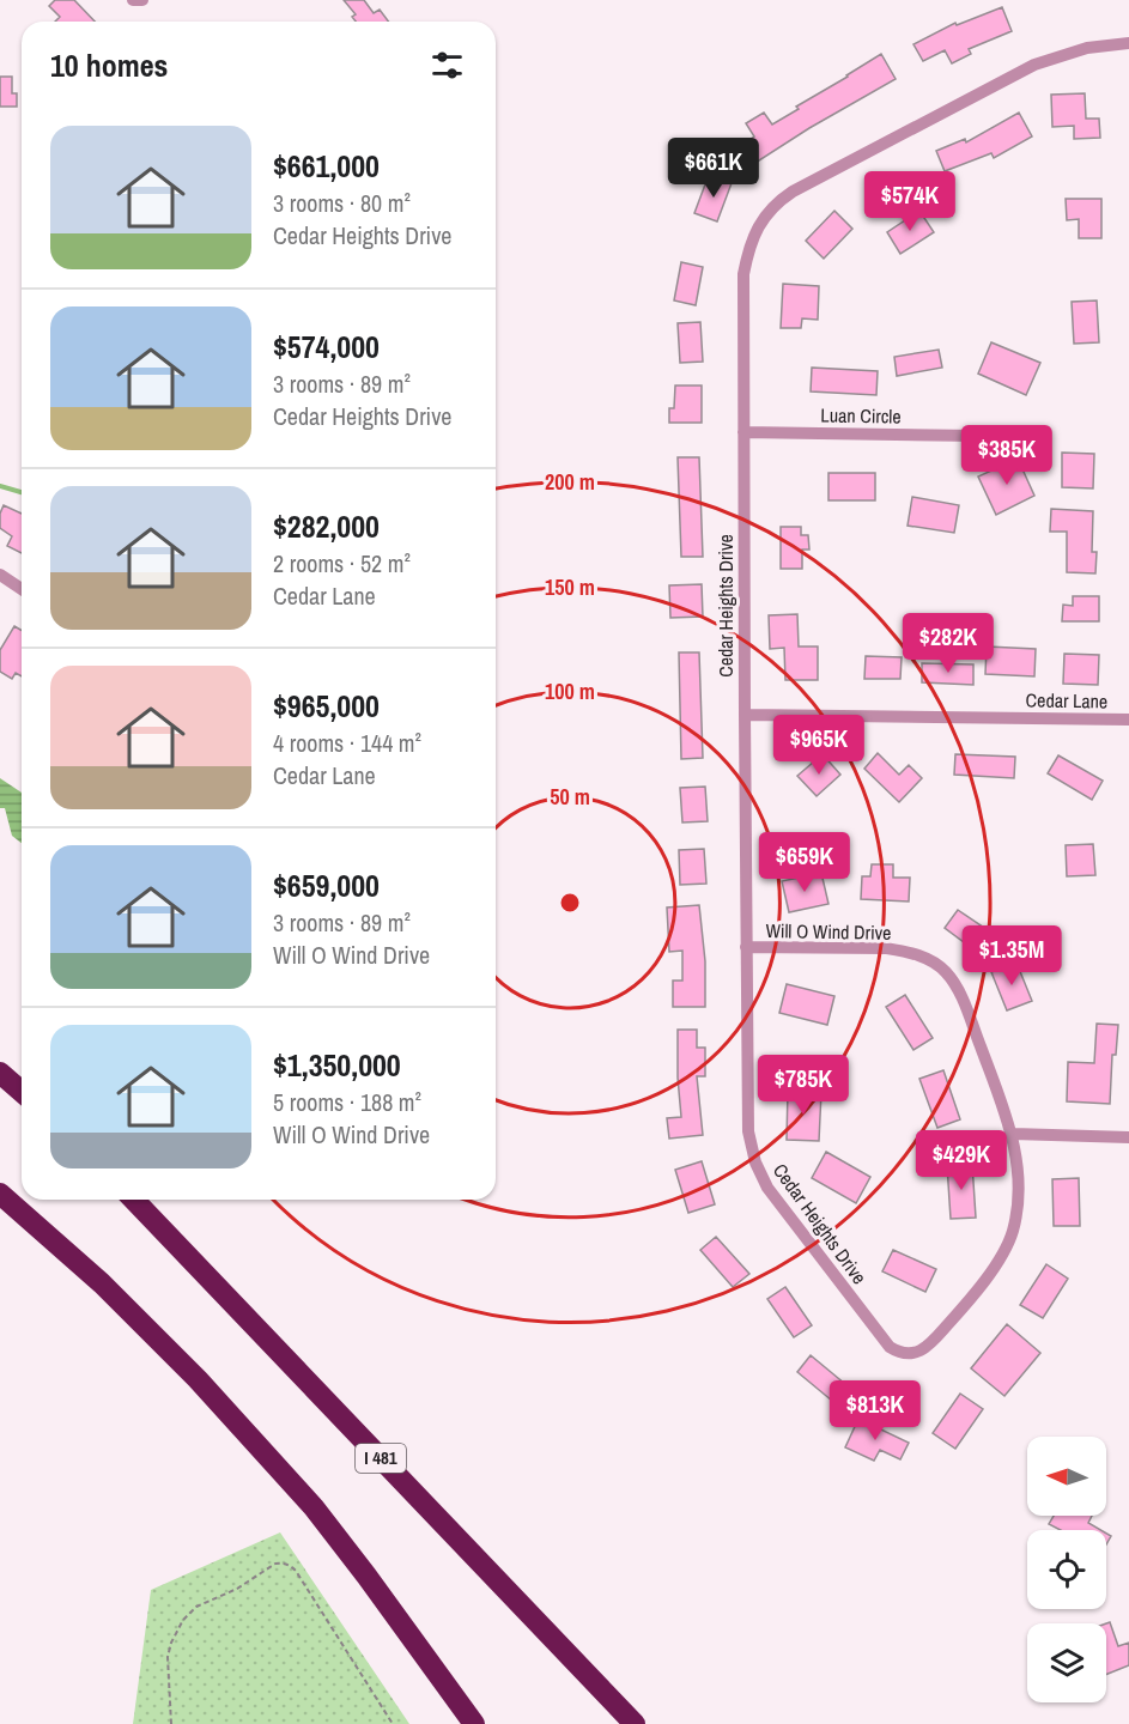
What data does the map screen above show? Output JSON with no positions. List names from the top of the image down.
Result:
{
  "streets": {
    "highway": ["I 481"],
    "street": [
      "Luan Circle",
      "Cedar Heights Drive",
      "Cedar Lane",
      "Will O Wind Drive"
    ]
  },
  "crossings": [
    ["Luan Circle", "Cedar Heights Drive"],
    ["Cedar Heights Drive", "Cedar Lane"],
    ["Cedar Heights Drive", "Will O Wind Drive"]
  ],
  "north": "left",
  "page": {
    "heading": "10 homes",
    "list": [
      {
        "name": "$661,000",
        "note": "3 rooms · 80 m² · Cedar Heights Drive"
      },
      {
        "name": "$574,000",
        "note": "3 rooms · 89 m² · Cedar Heights Drive"
      },
      {
        "name": "$282,000",
        "note": "2 rooms · 52 m² · Cedar Lane"
      },
      {
        "name": "$965,000",
        "note": "4 rooms · 144 m² · Cedar Lane"
      },
      {
        "name": "$659,000",
        "note": "3 rooms · 89 m² · Will O Wind Drive"
      },
      {
        "name": "$1,350,000",
        "note": "5 rooms · 188 m² · Will O Wind Drive"
      }
    ],
    "price": [
      "$661K",
      "$574K",
      "$385K",
      "$282K",
      "$965K",
      "$659K",
      "$1.35M",
      "$785K",
      "$429K",
      "$813K"
    ]
  },
  "rings": [
    "200 m",
    "150 m",
    "100 m",
    "50 m"
  ]
}
